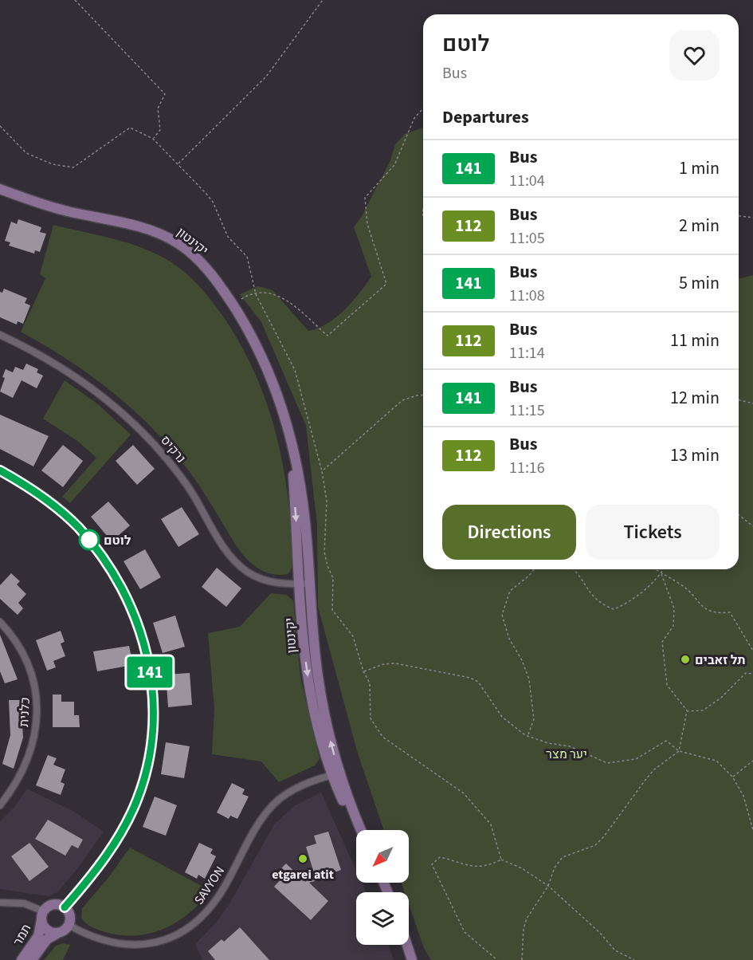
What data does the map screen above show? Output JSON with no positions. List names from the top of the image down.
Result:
{
  "streets": {
    "street": [
      "יקינטון",
      "נרקיס",
      "כלנית",
      "SAVYON",
      "תמר"
    ]
  },
  "crossings": [
    ["יקינטון", "נרקיס"],
    ["יקינטון", "SAVYON"],
    ["SAVYON", "תמר"]
  ],
  "parks": ["יער מצר"],
  "places": ["לוטם", "תל זאבים", "etgarei atit"],
  "lines": ["bus line 141"],
  "north": "bottom left",
  "page": {
    "on_map": "141",
    "heading": [
      ["לוטם", "Bus"],
      "Departures"
    ],
    "list": [
      {
        "mark": "141",
        "name": "Bus",
        "note": "11:04",
        "value": "1 min"
      },
      {
        "mark": "112",
        "name": "Bus",
        "note": "11:05",
        "value": "2 min"
      },
      {
        "mark": "141",
        "name": "Bus",
        "note": "11:08",
        "value": "5 min"
      },
      {
        "mark": "112",
        "name": "Bus",
        "note": "11:14",
        "value": "11 min"
      },
      {
        "mark": "141",
        "name": "Bus",
        "note": "11:15",
        "value": "12 min"
      },
      {
        "mark": "112",
        "name": "Bus",
        "note": "11:16",
        "value": "13 min"
      }
    ],
    "buttons": ["Directions", "Tickets"]
  }
}
